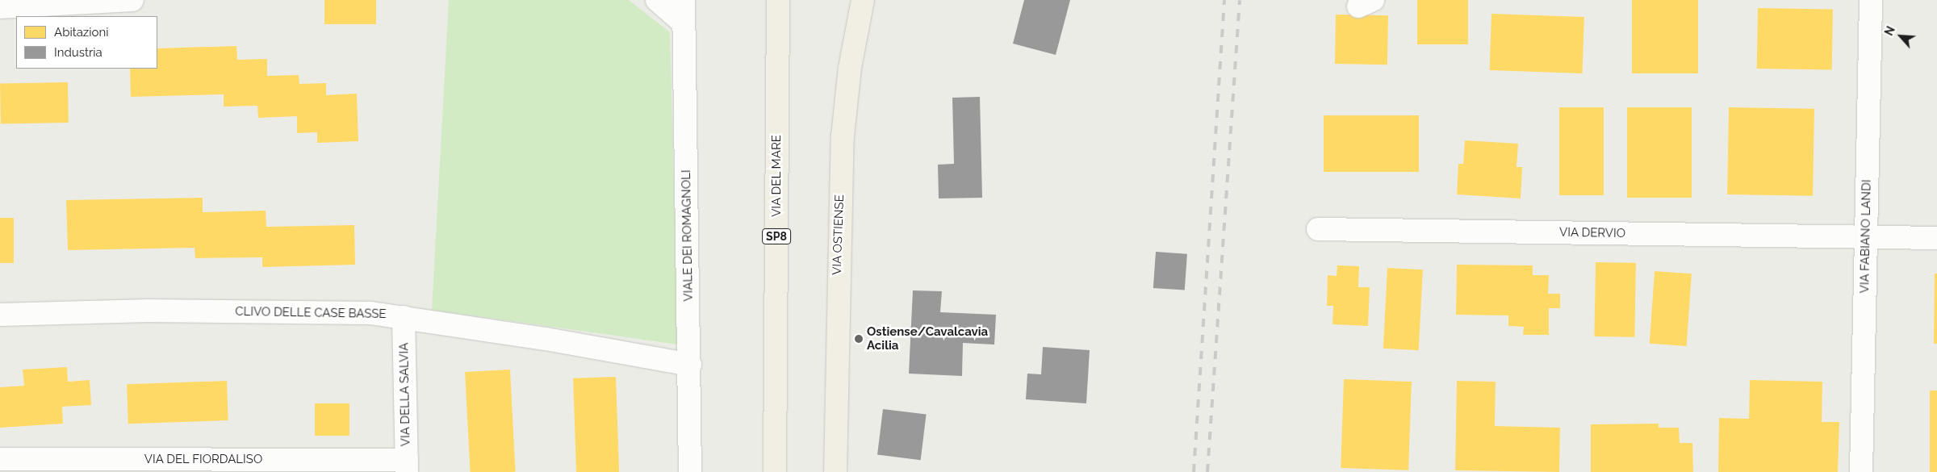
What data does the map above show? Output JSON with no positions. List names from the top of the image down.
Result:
{
  "streets": {
    "main road": ["VIA DEL MARE", "VIA OSTIENSE", "SP8"],
    "street": [
      "VIA DERVIO",
      "VIALE DEI ROMAGNOLI",
      "VIA FABIANO LANDI",
      "CLIVO DELLE CASE BASSE",
      "VIA DELLA SALVIA",
      "VIA DEL FIORDALISO"
    ]
  },
  "crossings": [
    ["VIA DERVIO", "VIA FABIANO LANDI"],
    ["VIALE DEI ROMAGNOLI", "CLIVO DELLE CASE BASSE"],
    ["CLIVO DELLE CASE BASSE", "VIA DELLA SALVIA"],
    ["VIA DELLA SALVIA", "VIA DEL FIORDALISO"]
  ],
  "places": ["Ostiense/Cavalcavia Acilia"],
  "legend": ["Abitazioni", "Industria"],
  "north": "top left"
}
